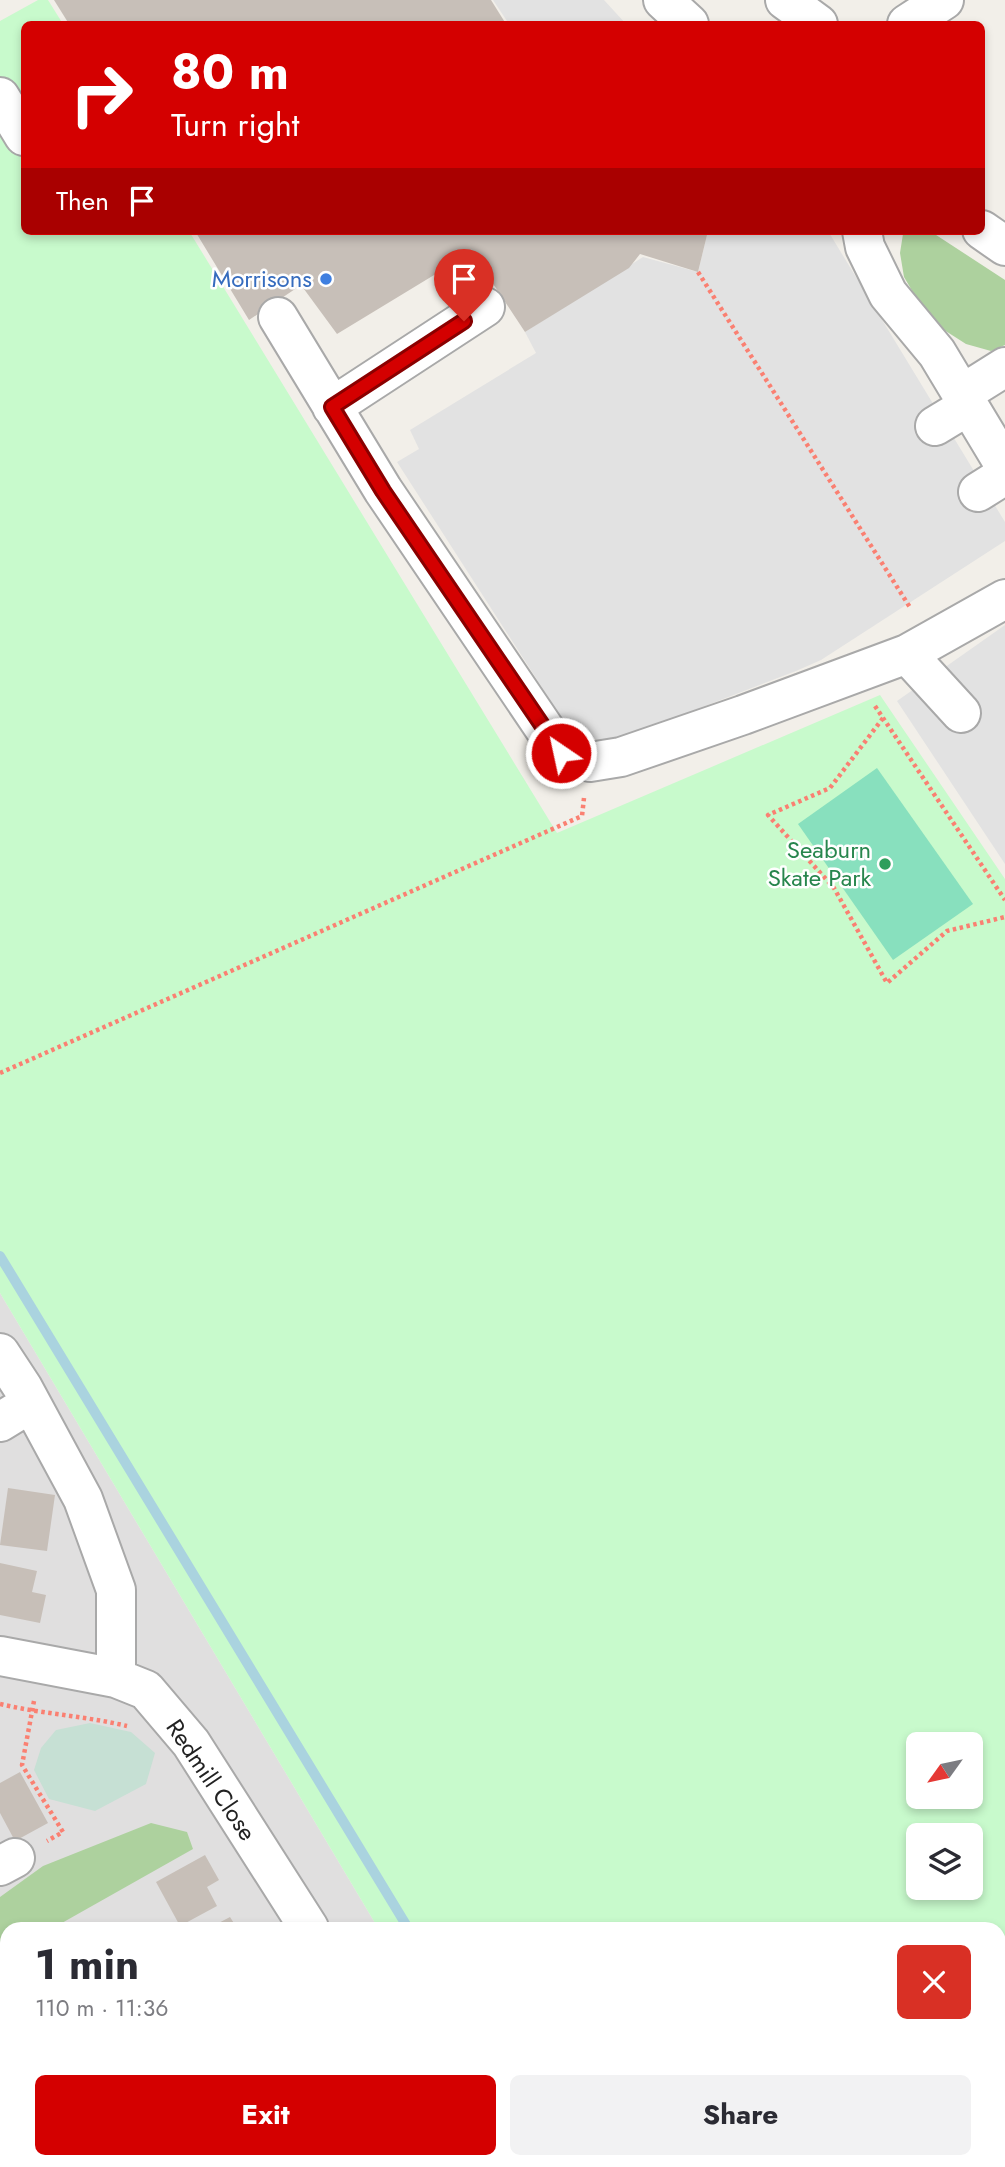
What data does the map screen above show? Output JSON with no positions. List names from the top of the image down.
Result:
{
  "streets": {
    "street": ["Redmill Close"]
  },
  "places": ["Morrisons", "Seaburn Skate Park"],
  "north": "bottom left",
  "page": {
    "turn": ["80 m", "Turn right"],
    "then": "Then",
    "heading": ["1 min", "110 m · 11:36"],
    "buttons": ["Exit", "Share"]
  }
}
